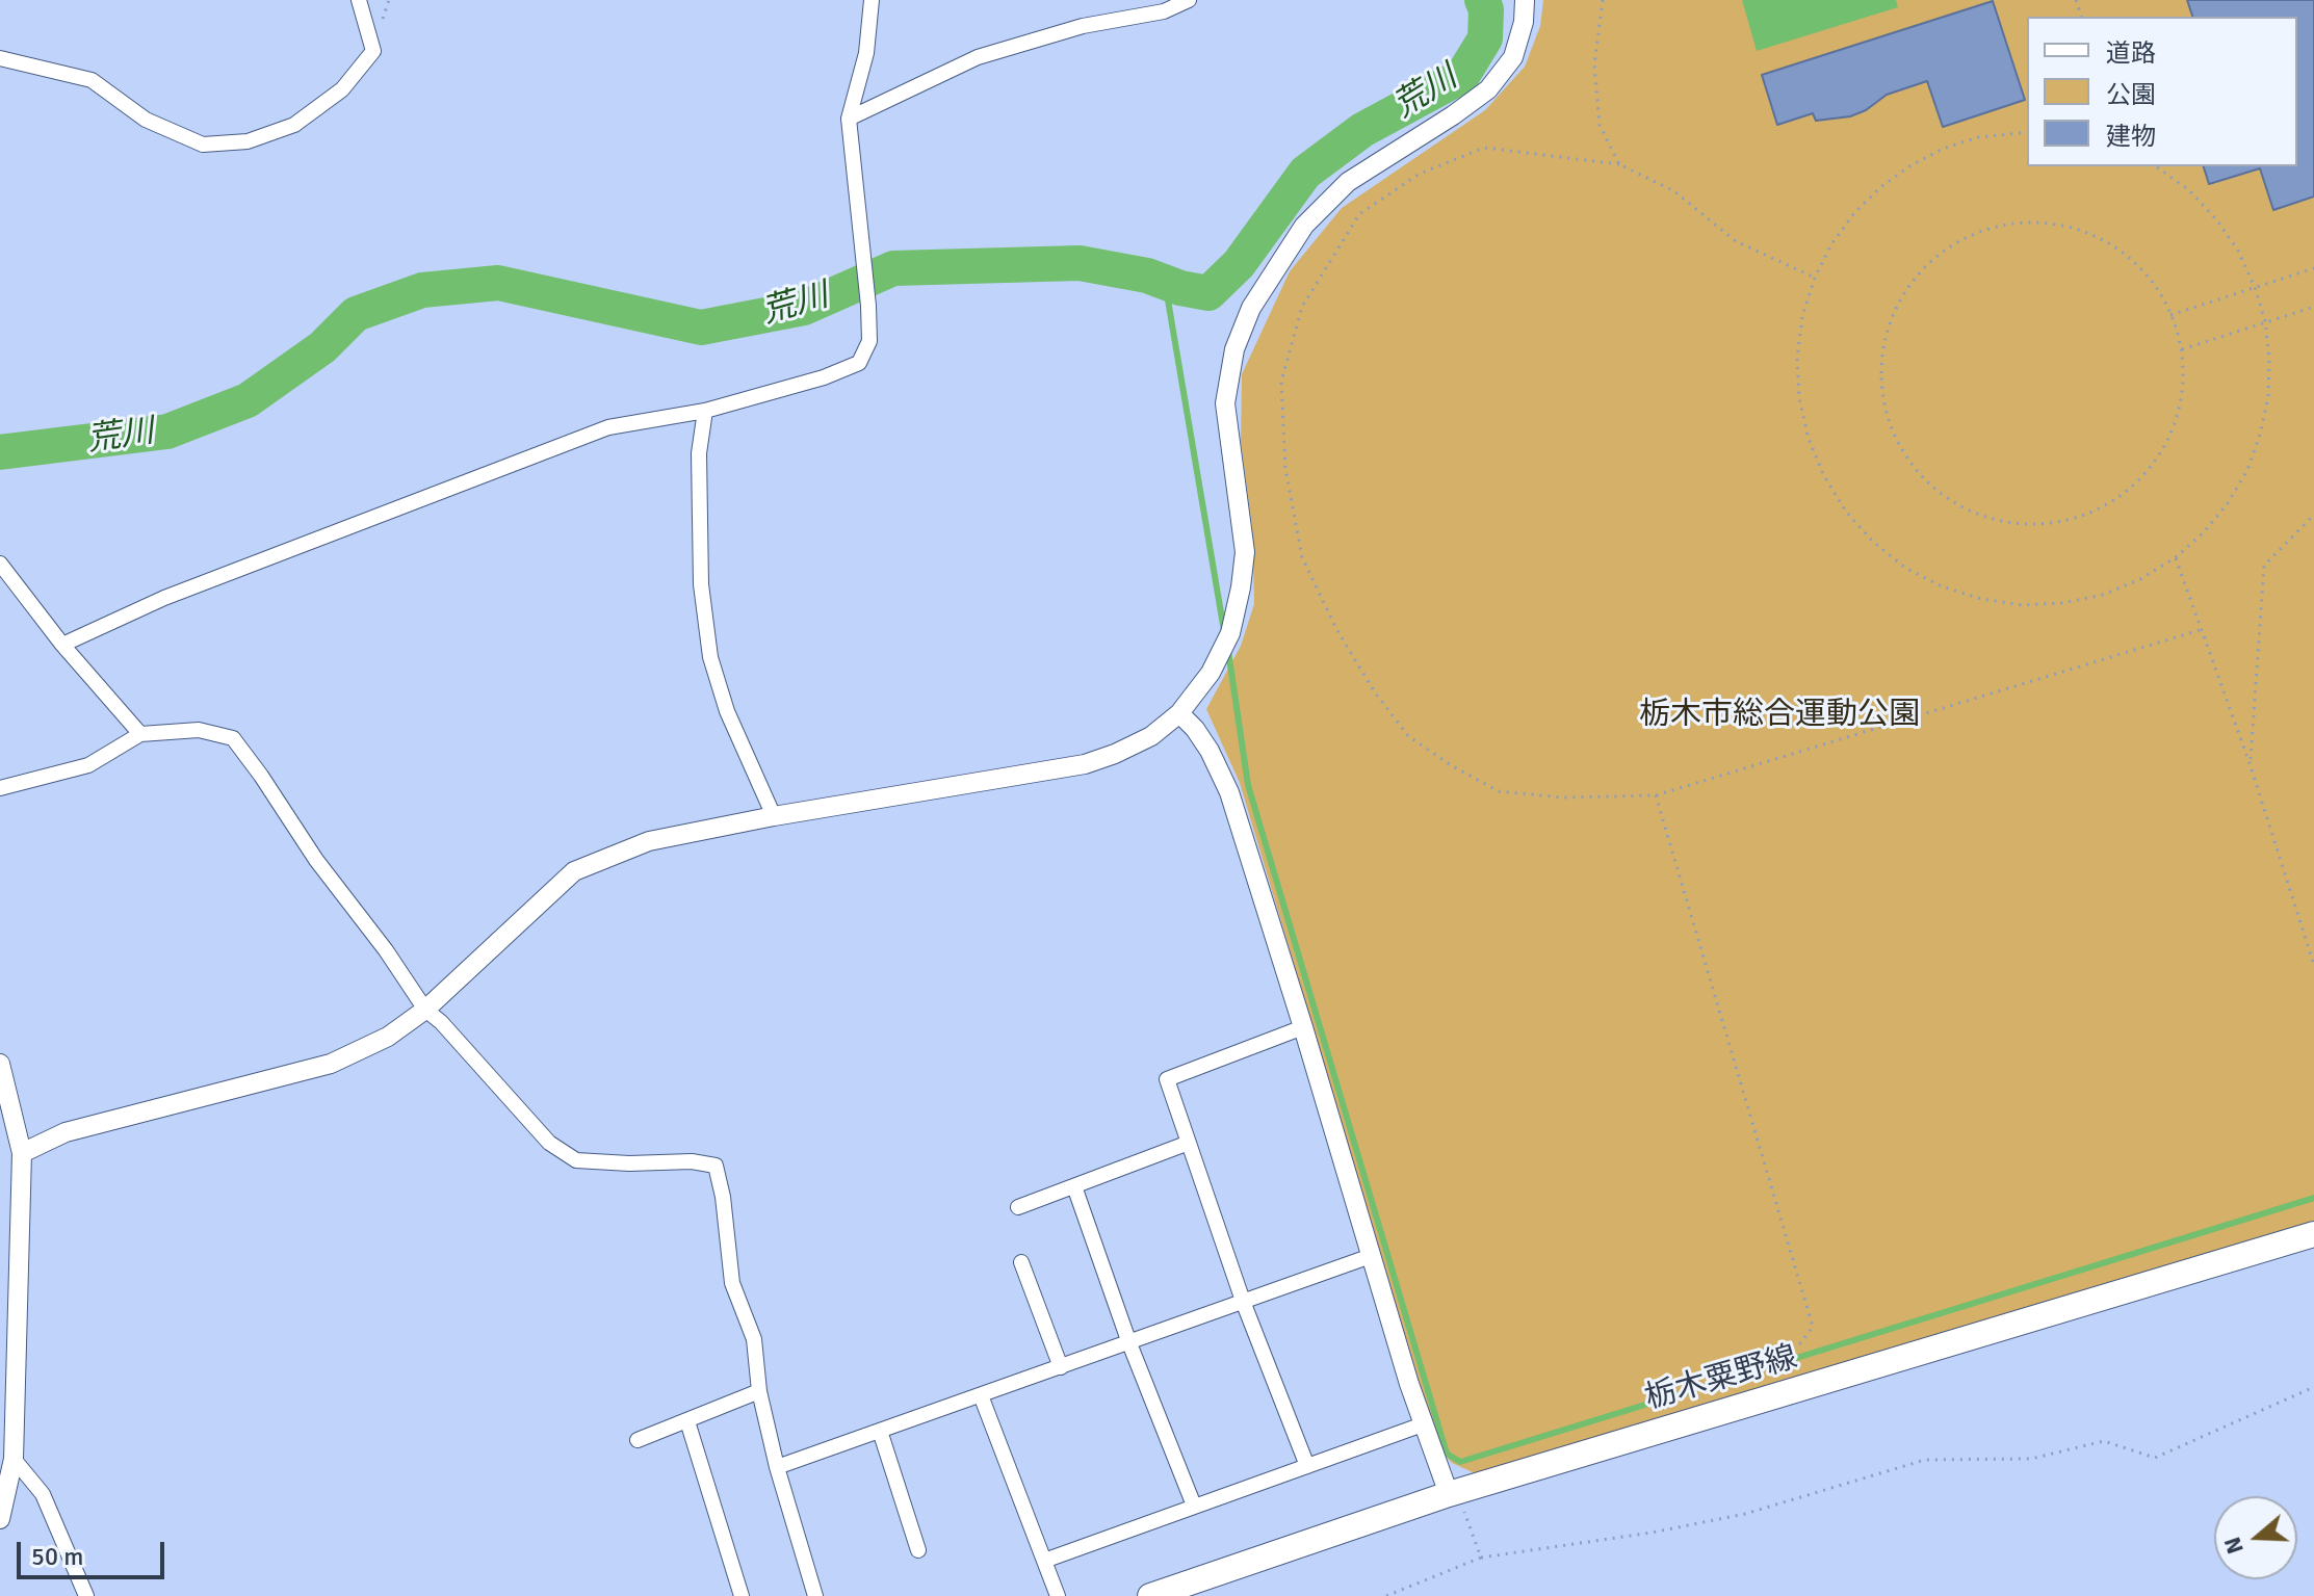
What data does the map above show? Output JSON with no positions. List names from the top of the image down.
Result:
{
  "streets": {
    "main road": ["栃木粟野線"]
  },
  "water": ["荒川"],
  "parks": ["栃木市総合運動公園"],
  "legend": ["道路", "公園", "建物"],
  "scale_bar": "50 m",
  "north": "left"
}
